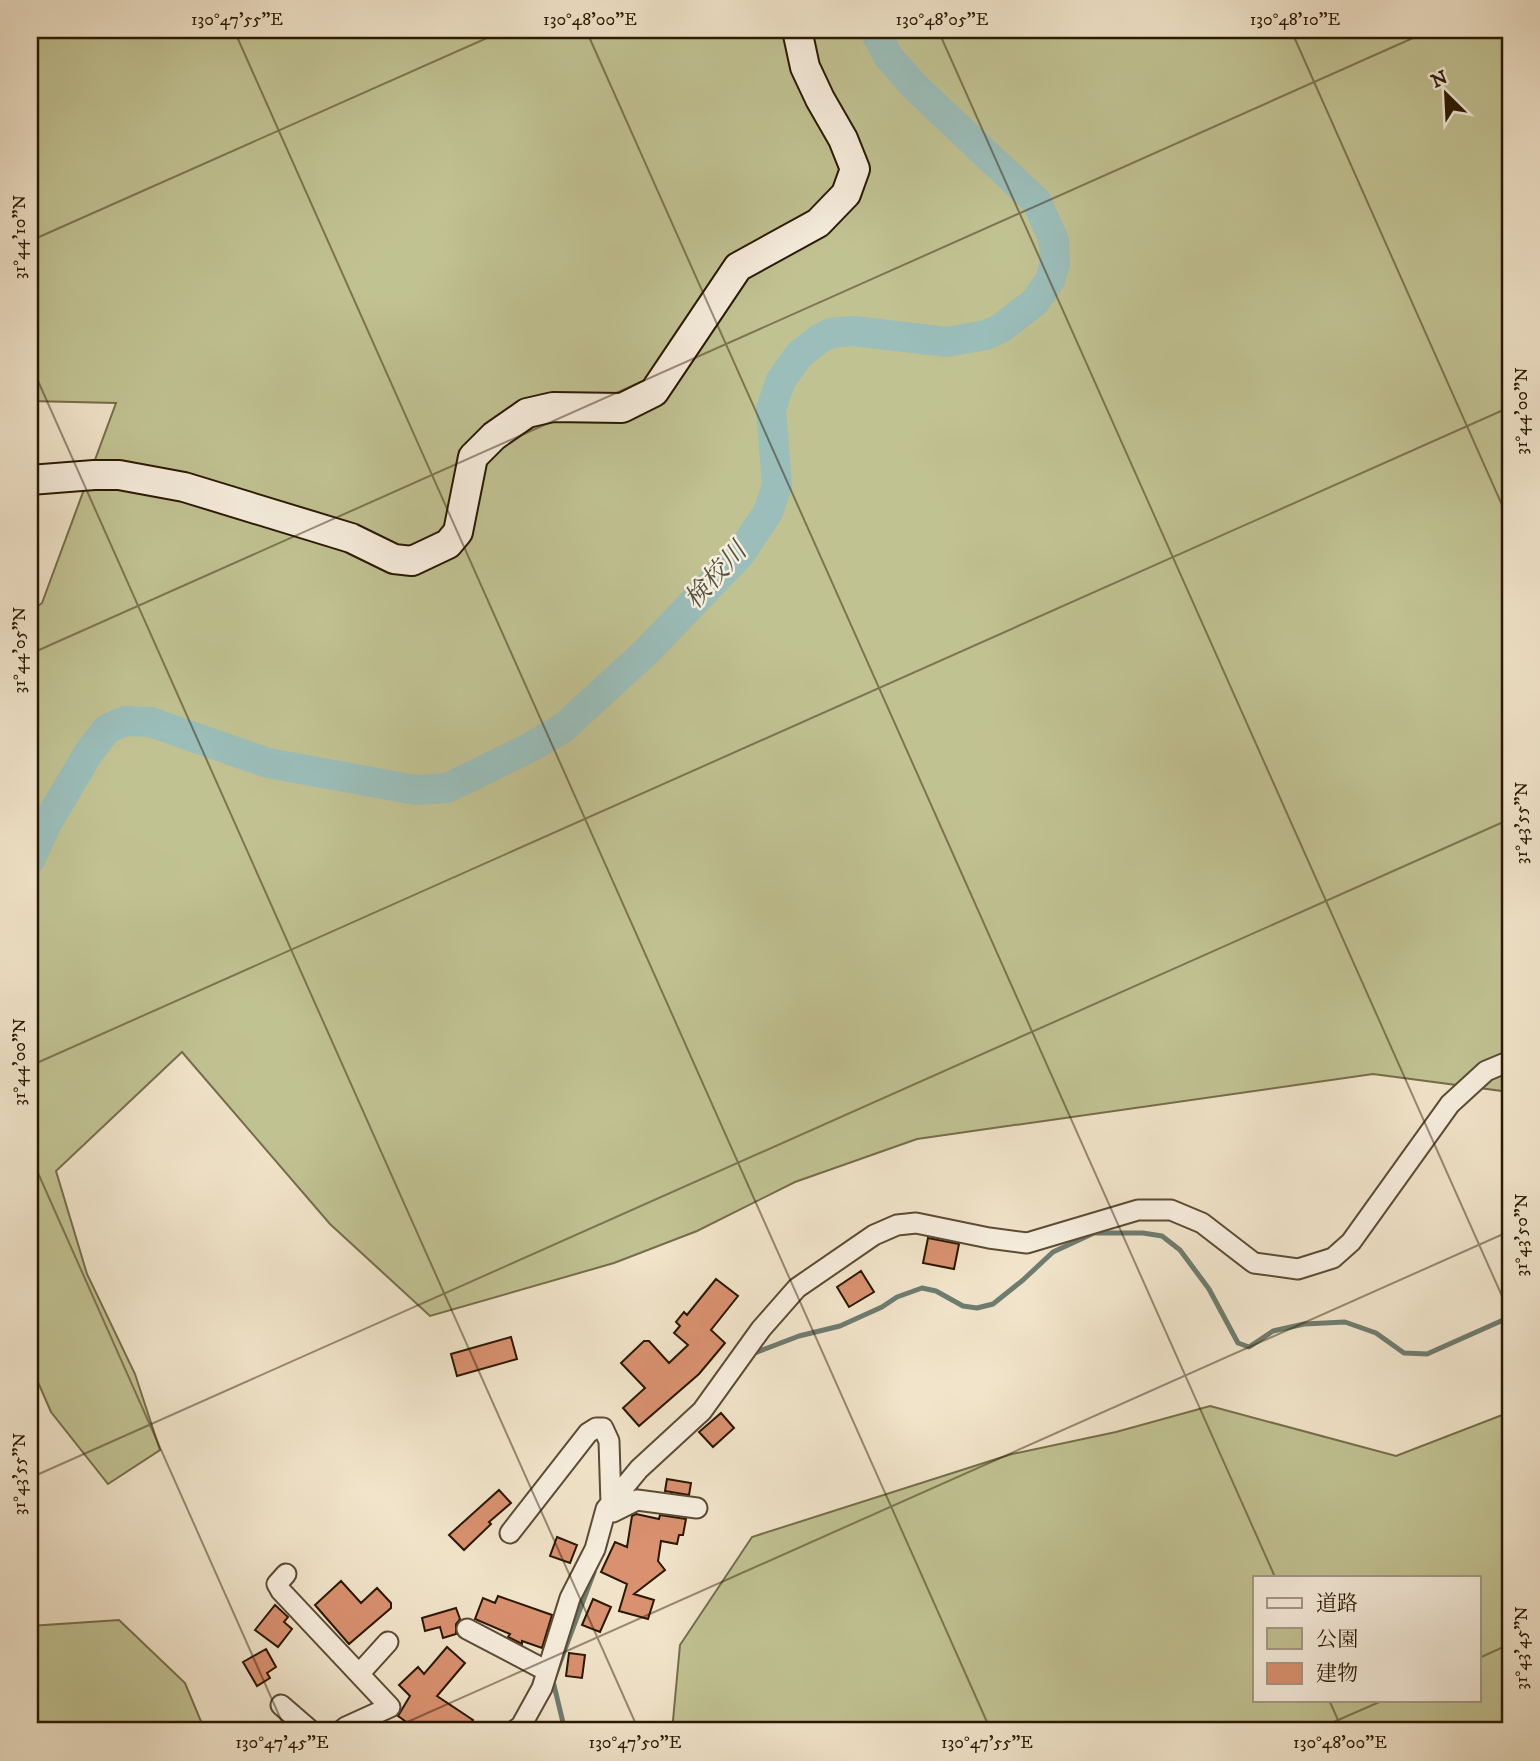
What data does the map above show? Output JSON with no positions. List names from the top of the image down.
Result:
{
  "water": ["検校川"],
  "legend": ["道路", "公園", "建物"],
  "north": "top left",
  "coordinates": [
    "130°47'55\"E",
    "130°48'00\"E",
    "130°48'05\"E",
    "130°48'10\"E",
    "31°44'10\"N",
    "31°44'00\"N",
    "31°44'05\"N",
    "31°43'55\"N",
    "31°43'50\"N",
    "31°43'45\"N",
    "130°47'45\"E",
    "130°47'50\"E"
  ]
}
